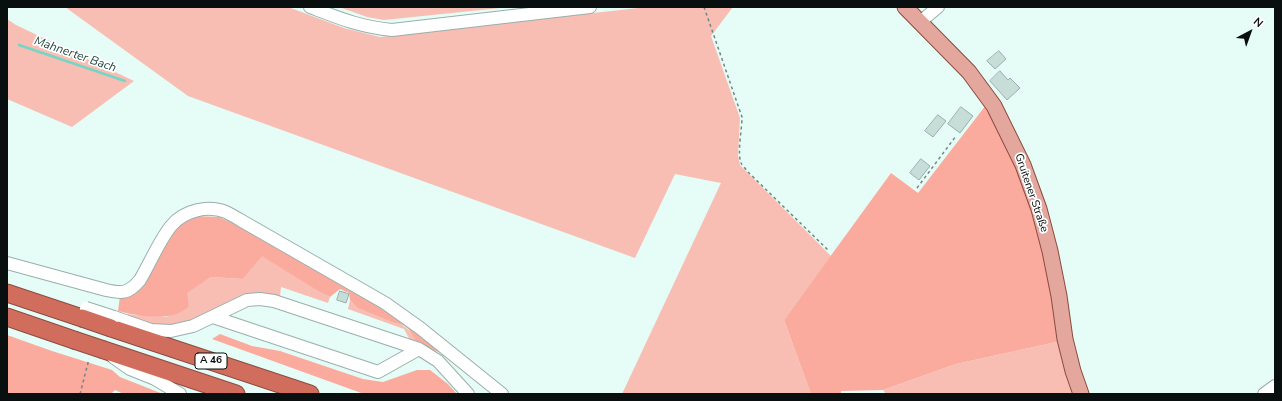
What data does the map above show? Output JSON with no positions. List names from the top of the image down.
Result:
{
  "streets": {
    "highway": ["A 46"],
    "main road": ["Gruitener Straße"]
  },
  "water": ["Mahnerter Bach"],
  "north": "top right"
}
